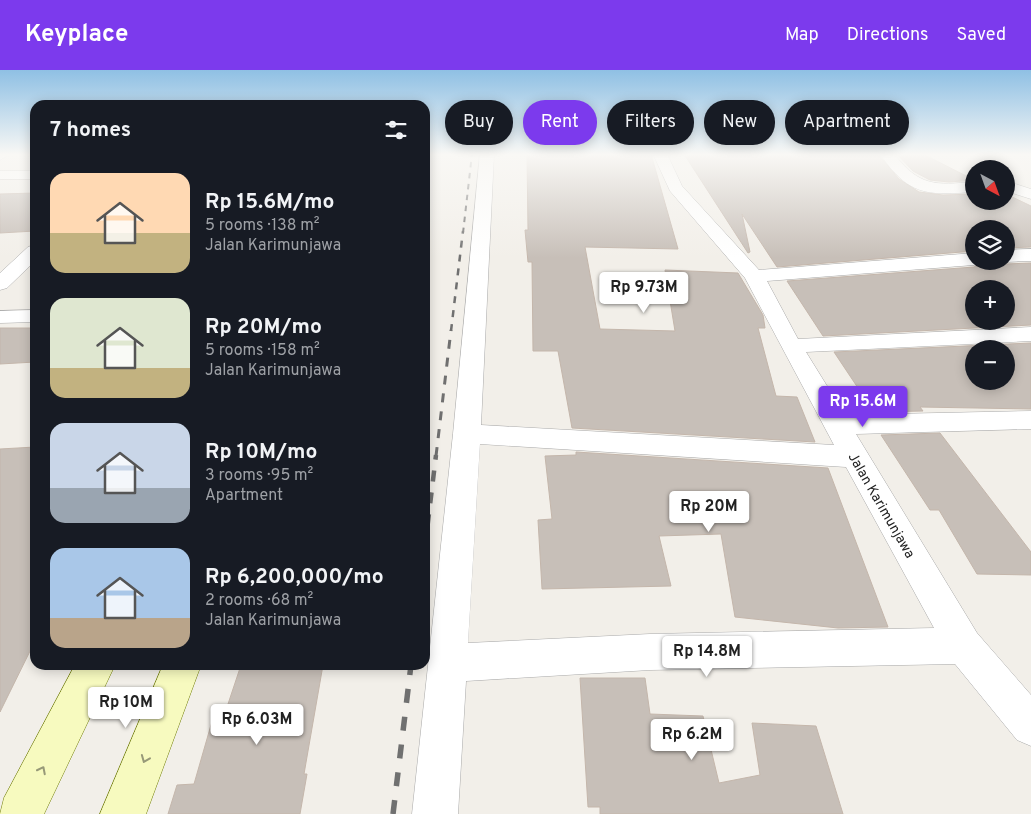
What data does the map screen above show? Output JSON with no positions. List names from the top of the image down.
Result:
{
  "streets": {
    "street": ["Jalan Karimunjawa"]
  },
  "north": "bottom right",
  "page": {
    "header": "Keyplace",
    "nav": ["Map", "Directions", "Saved"],
    "chip": [
      "Buy",
      "Rent",
      "Filters",
      "New",
      "Apartment"
    ],
    "heading": "7 homes",
    "map_buttons": ["+", "−"],
    "list": [
      {
        "name": "Rp 15.6M/mo",
        "note": "5 rooms · 138 m² · Jalan Karimunjawa"
      },
      {
        "name": "Rp 20M/mo",
        "note": "5 rooms · 158 m² · Jalan Karimunjawa"
      },
      {
        "name": "Rp 10M/mo",
        "note": "3 rooms · 95 m² · Apartment"
      },
      {
        "name": "Rp 6,200,000/mo",
        "note": "2 rooms · 68 m² · Jalan Karimunjawa"
      }
    ],
    "price": [
      "Rp 9.73M",
      "Rp 15.6M",
      "Rp 20M",
      "Rp 14.8M",
      "Rp 10M",
      "Rp 6.03M",
      "Rp 6.2M"
    ]
  }
}
